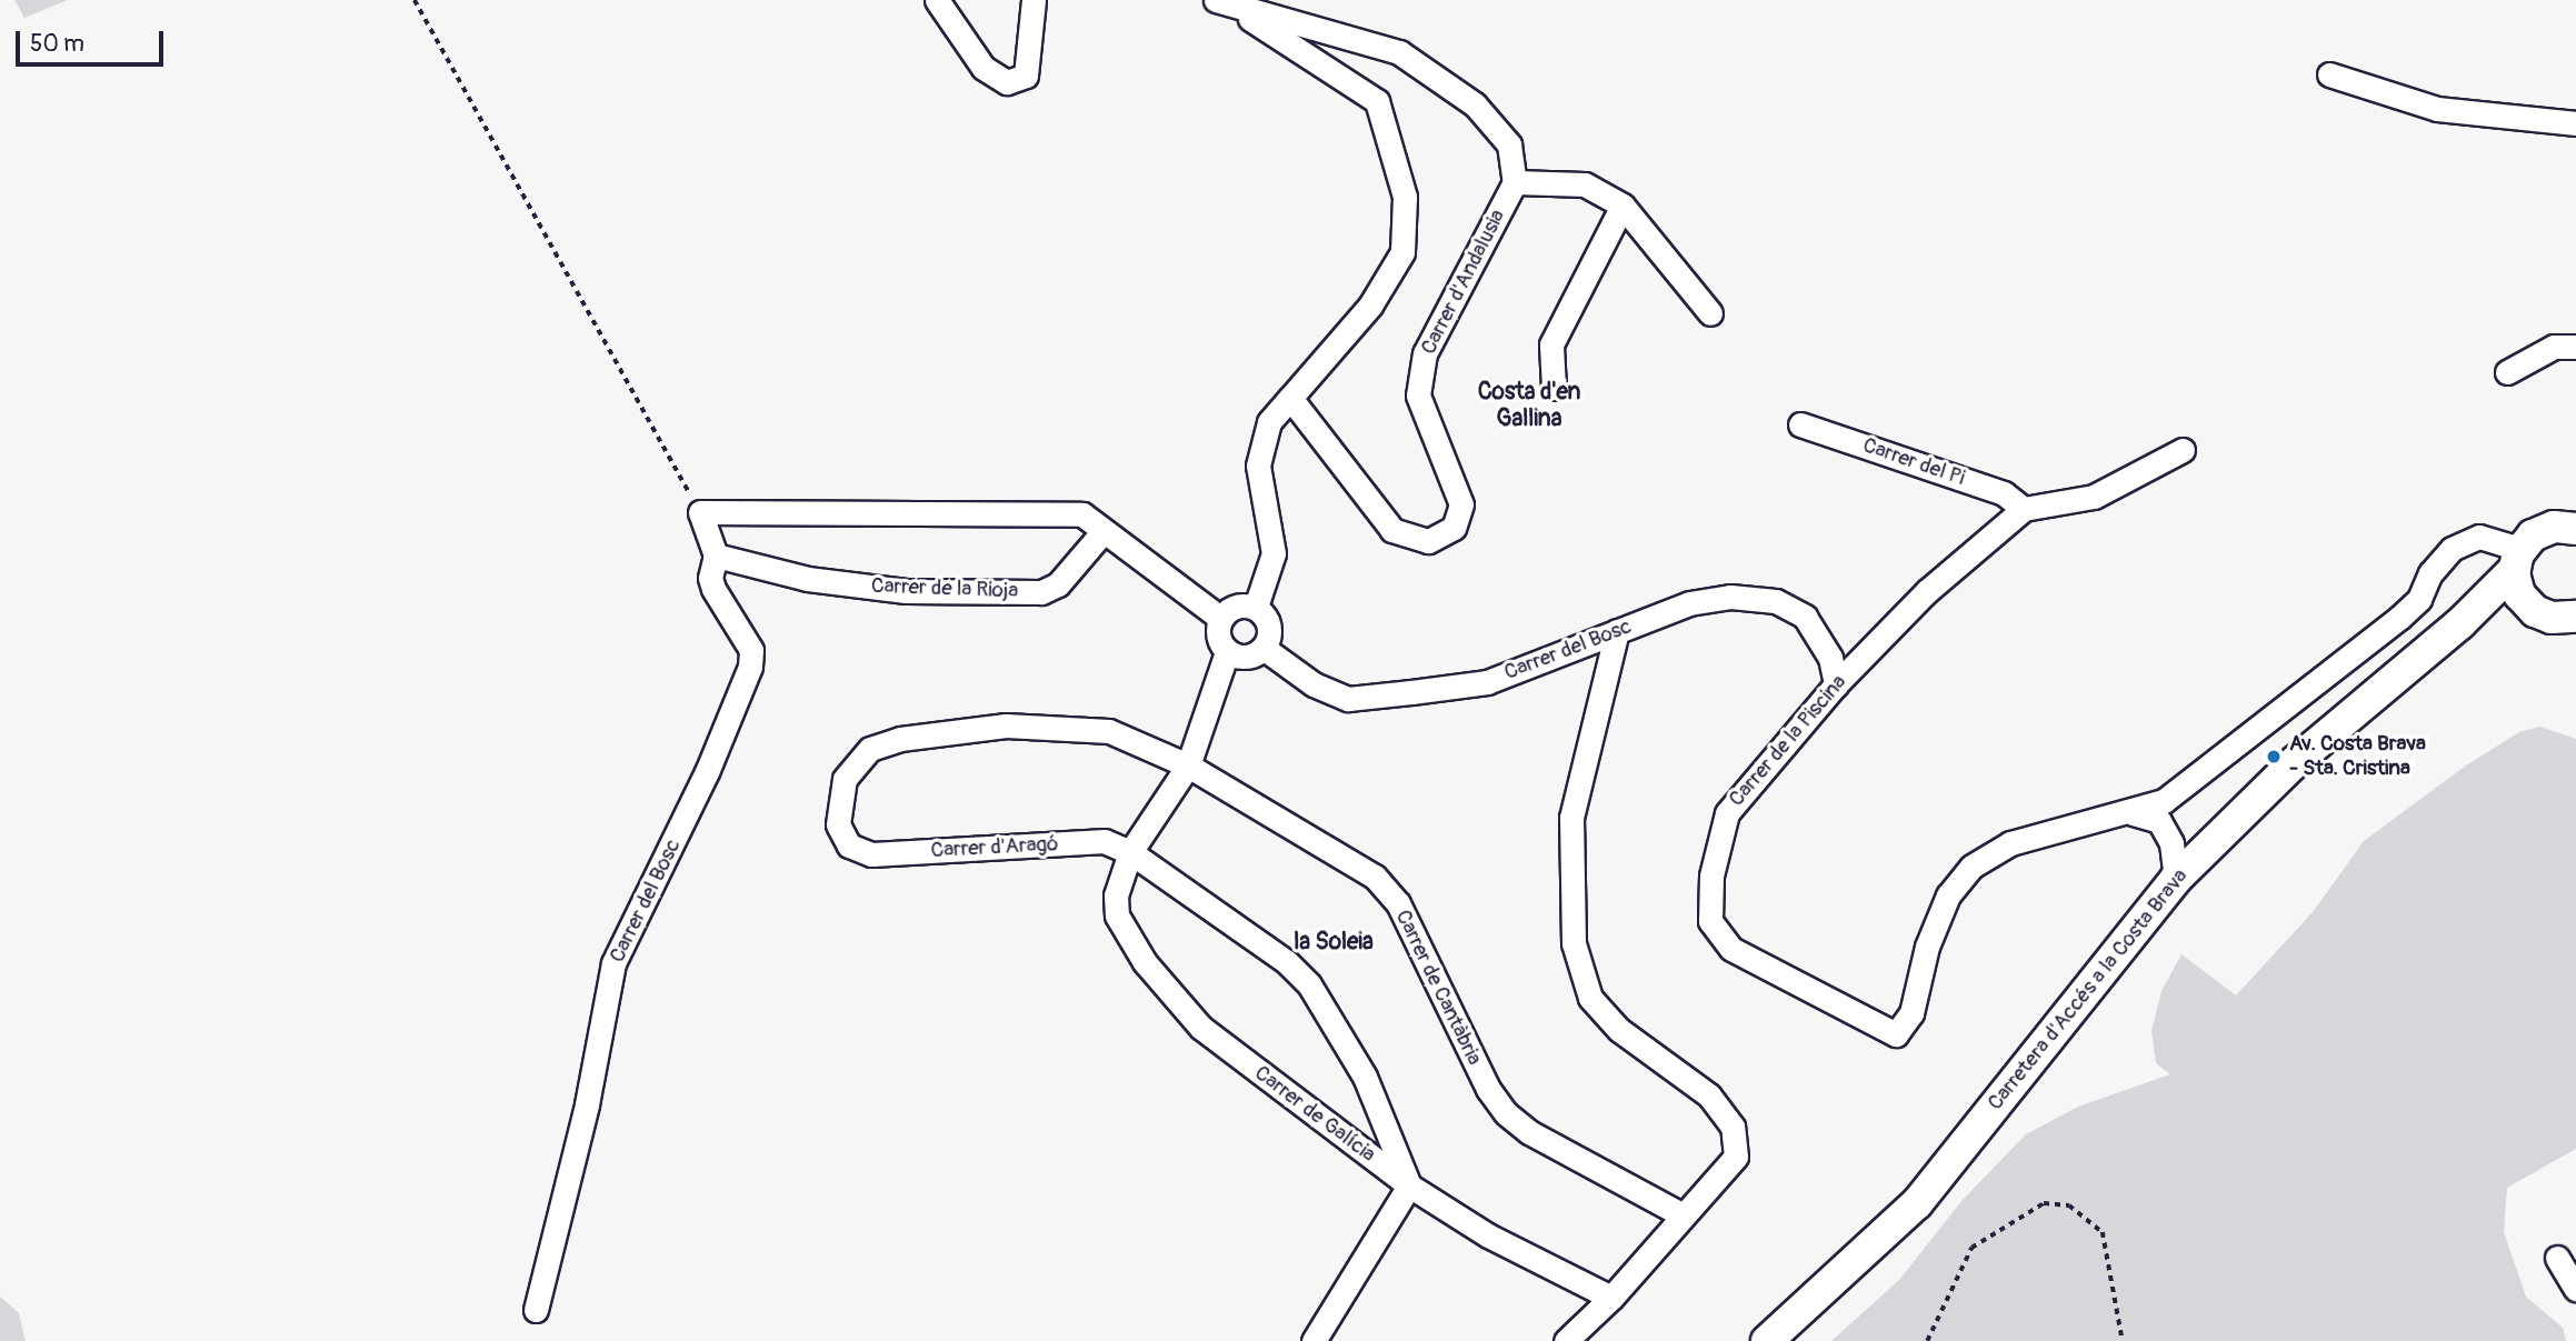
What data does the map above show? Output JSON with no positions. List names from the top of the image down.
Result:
{
  "streets": {
    "main road": ["Carretera d'Accés a la Costa Brava"],
    "street": [
      "Carrer d'Andalusia",
      "Carrer del Pi",
      "Carrer de la Rioja",
      "Carrer del Bosc",
      "Carrer de la Piscina",
      "Carrer d'Aragó",
      "Carrer de Cantàbria",
      "Carrer de Galícia"
    ]
  },
  "crossings": [
    ["Carrer del Pi", "Carrer de la Piscina"],
    ["Carrer de la Rioja", "Carrer del Bosc"],
    ["Carrer del Bosc", "Carrer de la Piscina"],
    ["Carrer del Bosc", "Carrer de Galícia"],
    ["Carrer de la Piscina", "Carretera d'Accés a la Costa Brava"],
    ["Carrer d'Aragó", "Carrer de Cantàbria"],
    ["Carrer d'Aragó", "Carrer de Galícia"],
    ["Carrer de Cantàbria", "Carrer de Galícia"]
  ],
  "districts": ["Costa d'en Gallina", "la Soleia"],
  "places": ["Av. Costa Brava - Sta. Cristina"],
  "scale_bar": "50 m"
}
